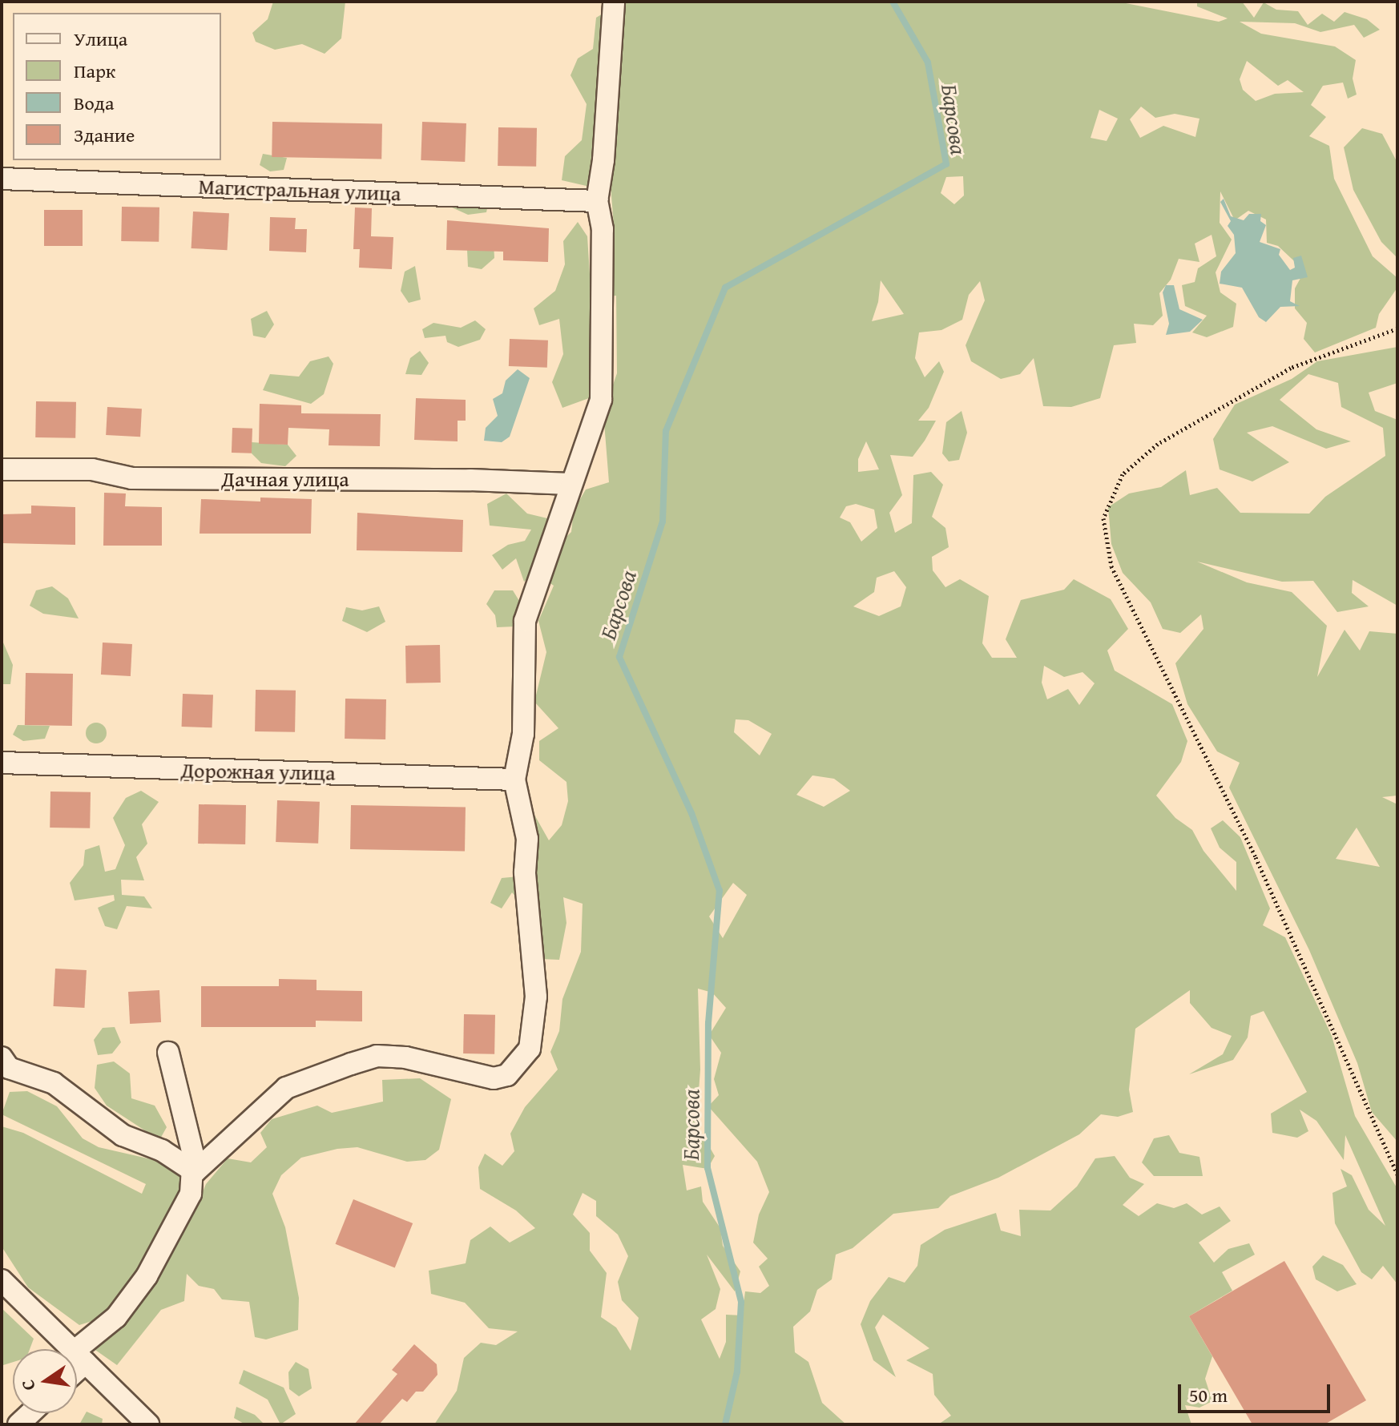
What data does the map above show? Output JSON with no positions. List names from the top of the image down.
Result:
{
  "streets": {
    "street": ["Магистральная улица", "Дачная улица", "Дорожная улица"]
  },
  "water": ["Барсова"],
  "legend": [
    "Улица",
    "Парк",
    "Вода",
    "Здание"
  ],
  "scale_bar": "50 m",
  "north": "left"
}
